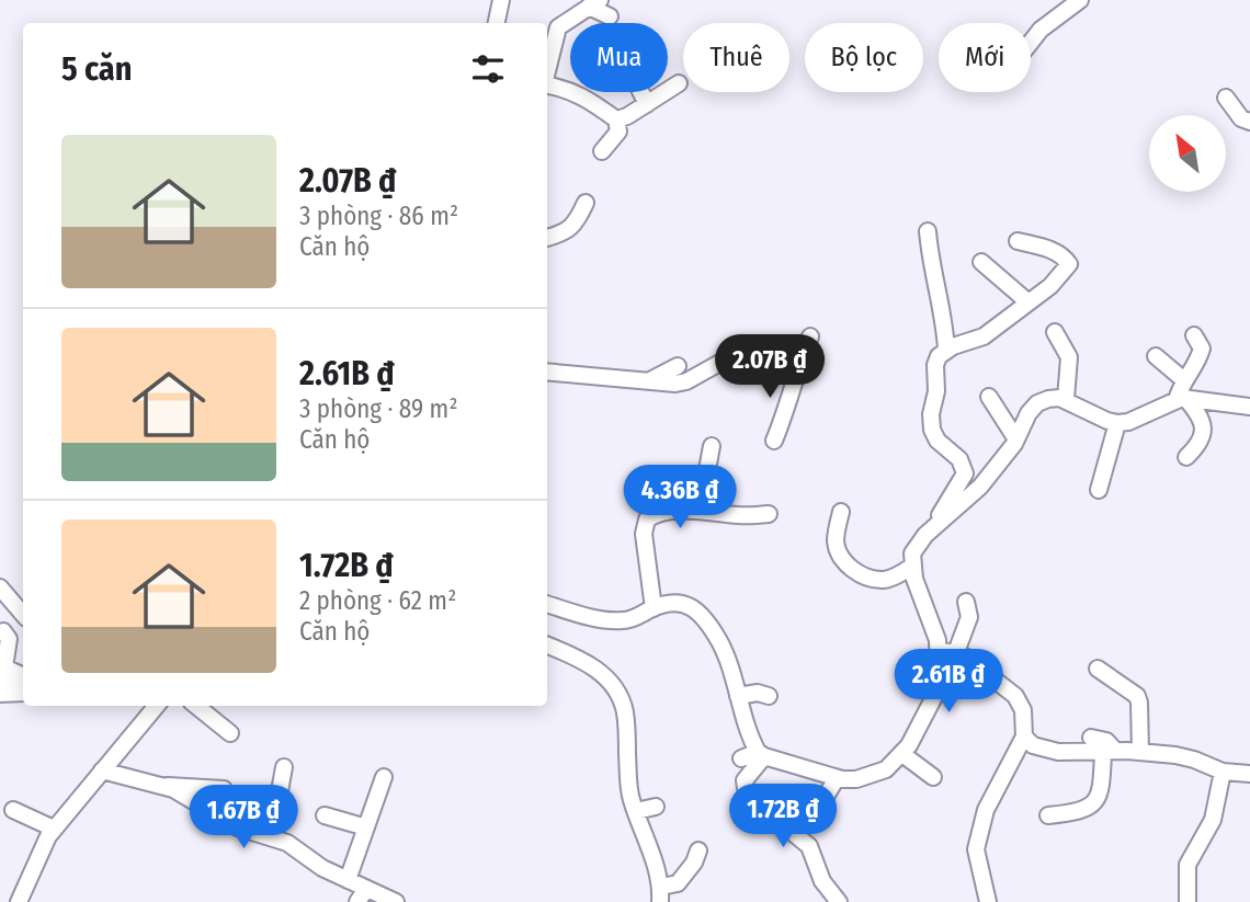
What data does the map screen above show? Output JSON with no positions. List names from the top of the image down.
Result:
{
  "north": "top left",
  "page": {
    "chip": [
      "Mua",
      "Thuê",
      "Bộ lọc",
      "Mới"
    ],
    "heading": "5 căn",
    "list": [
      {
        "name": "2.07B ₫",
        "note": "3 phòng · 86 m² · Căn hộ"
      },
      {
        "name": "2.61B ₫",
        "note": "3 phòng · 89 m² · Căn hộ"
      },
      {
        "name": "1.72B ₫",
        "note": "2 phòng · 62 m² · Căn hộ"
      }
    ],
    "price": [
      "2.07B ₫",
      "4.36B ₫",
      "2.61B ₫",
      "1.72B ₫",
      "1.67B ₫"
    ]
  }
}
